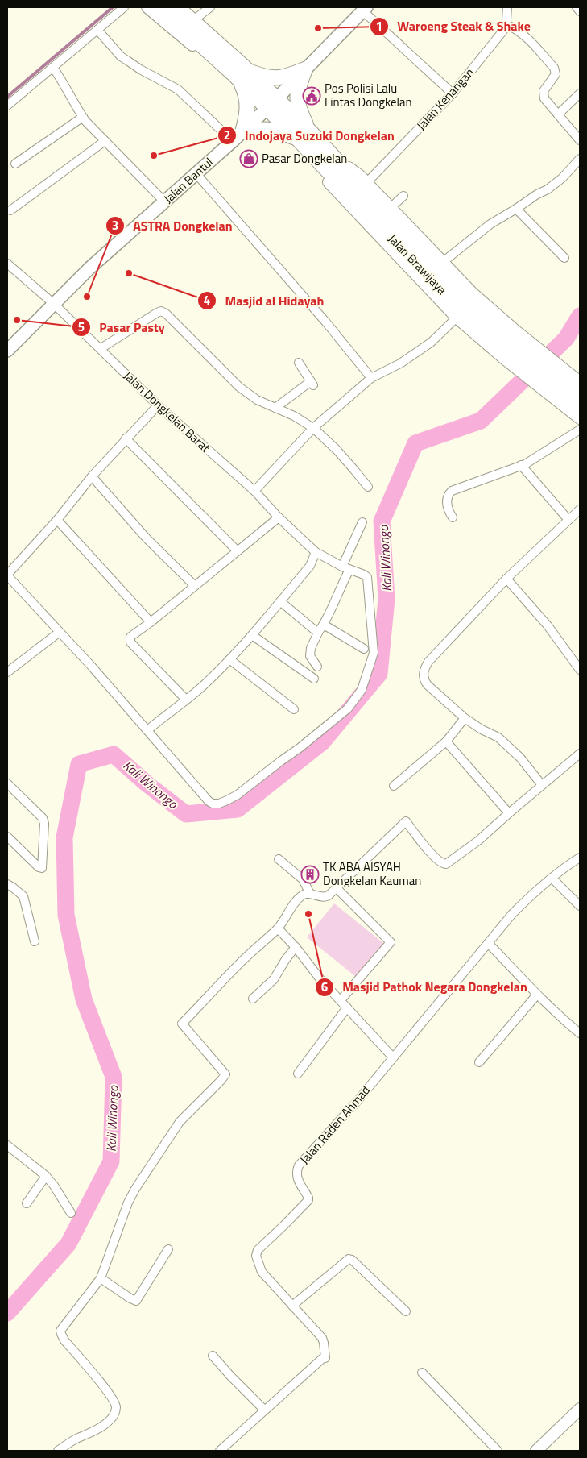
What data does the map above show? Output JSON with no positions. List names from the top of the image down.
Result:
{
  "streets": {
    "highway": ["Jalan Brawijaya"],
    "main road": ["Jalan Bantul"],
    "street": ["Jalan Kenangan", "Jalan Dongkelan Barat", "Jalan Raden Ahmad"]
  },
  "crossings": [
    ["Jalan Bantul", "Jalan Brawijaya"],
    ["Jalan Bantul", "Jalan Dongkelan Barat"]
  ],
  "water": ["Kali Winongo"],
  "places": {
    "other": [
      "Waroeng Steak & Shake",
      "Indojaya Suzuki Dongkelan",
      "Masjid al Hidayah",
      "ASTRA Dongkelan",
      "Pasar Pasty",
      "Masjid Pathok Negara Dongkelan"
    ],
    "public building": ["Pos Polisi Lalu Lintas Dongkelan"],
    "shop": ["Pasar Dongkelan"],
    "building": ["TK ABA AISYAH Dongkelan Kauman"]
  }
}
